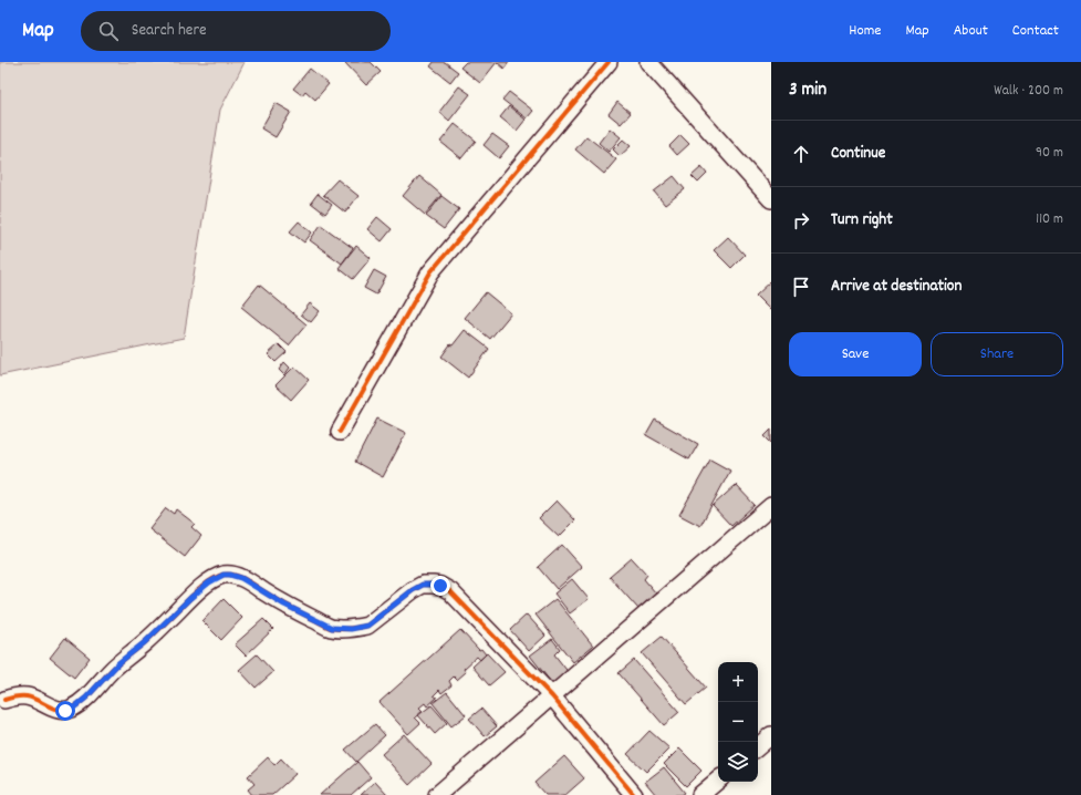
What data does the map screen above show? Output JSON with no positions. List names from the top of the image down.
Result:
{
  "page": {
    "header": "Map",
    "search": "Search here",
    "nav": [
      "Home",
      "Map",
      "About",
      "Contact"
    ],
    "heading": ["3 min", "Walk · 200 m"],
    "list": [
      ["Continue", "90 m"],
      ["Turn right", "110 m"],
      "Arrive at destination"
    ],
    "buttons": ["Save", "Share"],
    "map_buttons": ["+", "−"]
  }
}
